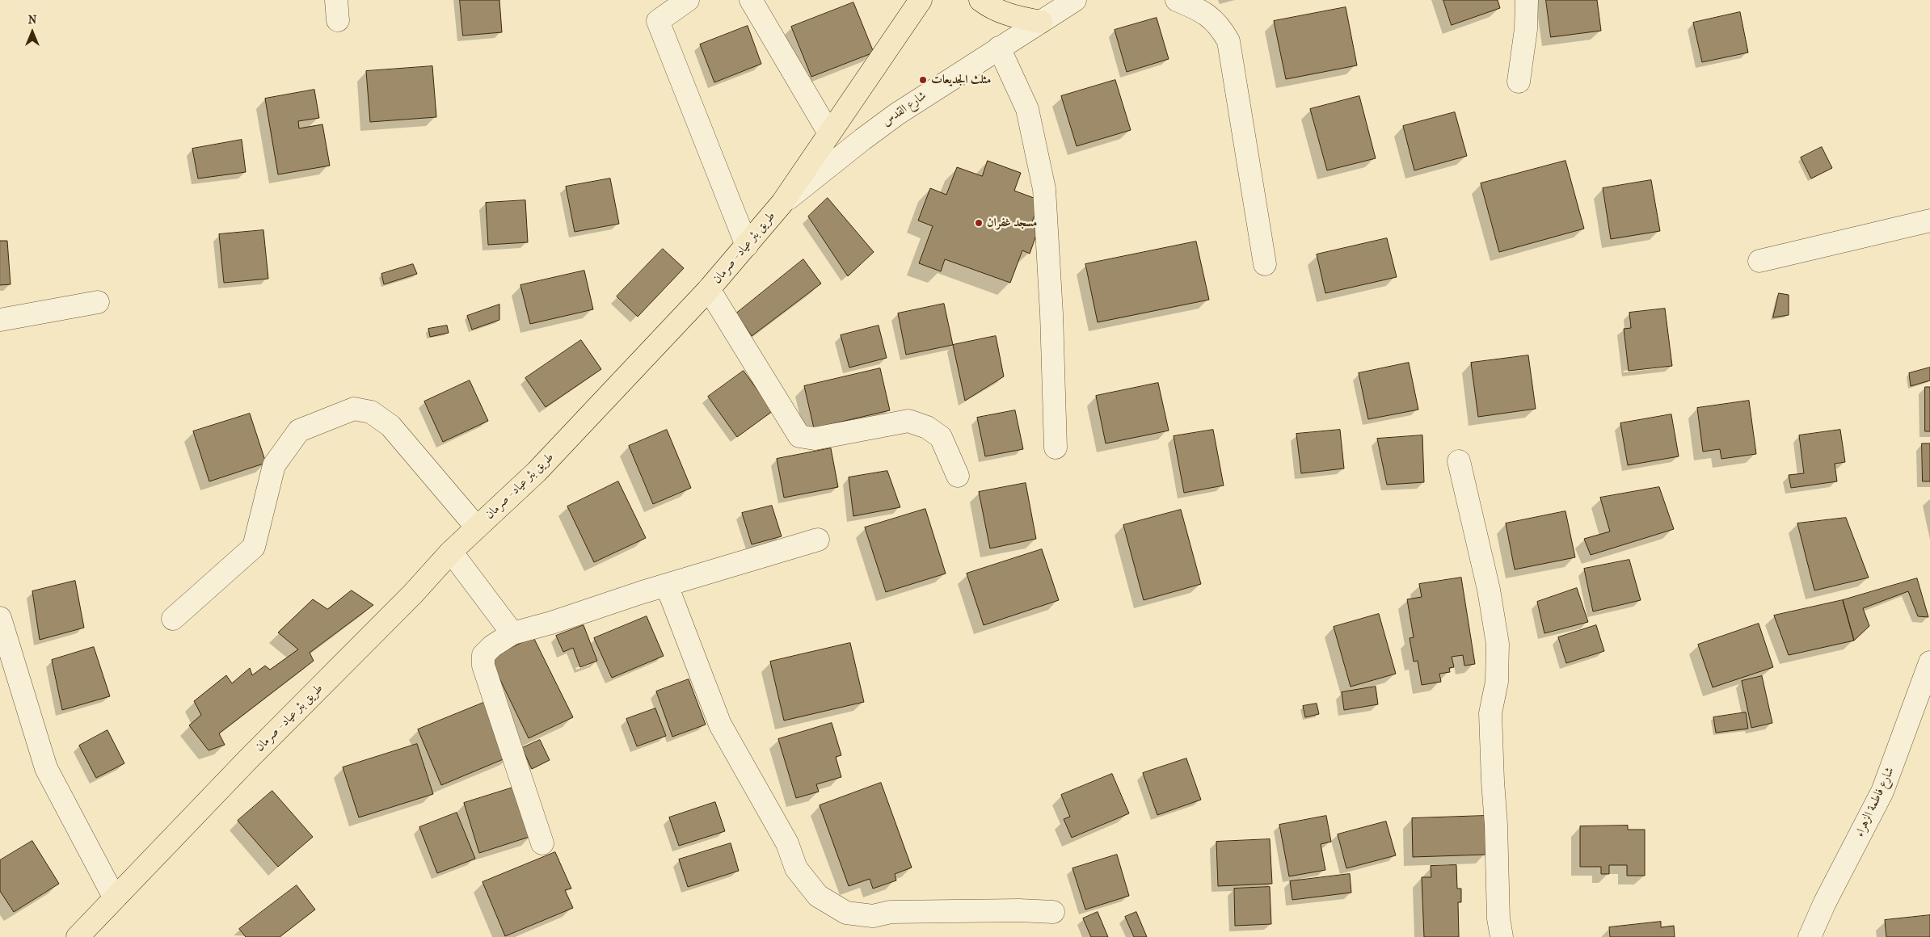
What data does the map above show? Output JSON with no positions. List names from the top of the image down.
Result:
{
  "streets": {
    "highway": ["طريق بئر عياد - صرمان"],
    "street": ["شارع القدس", "شارع فاطمة الزهراء"]
  },
  "crossings": [
    ["شارع القدس", "طريق بئر عياد - صرمان"]
  ],
  "places": ["مثلث الجديعات", "مسجد غفران"],
  "north": "top"
}
